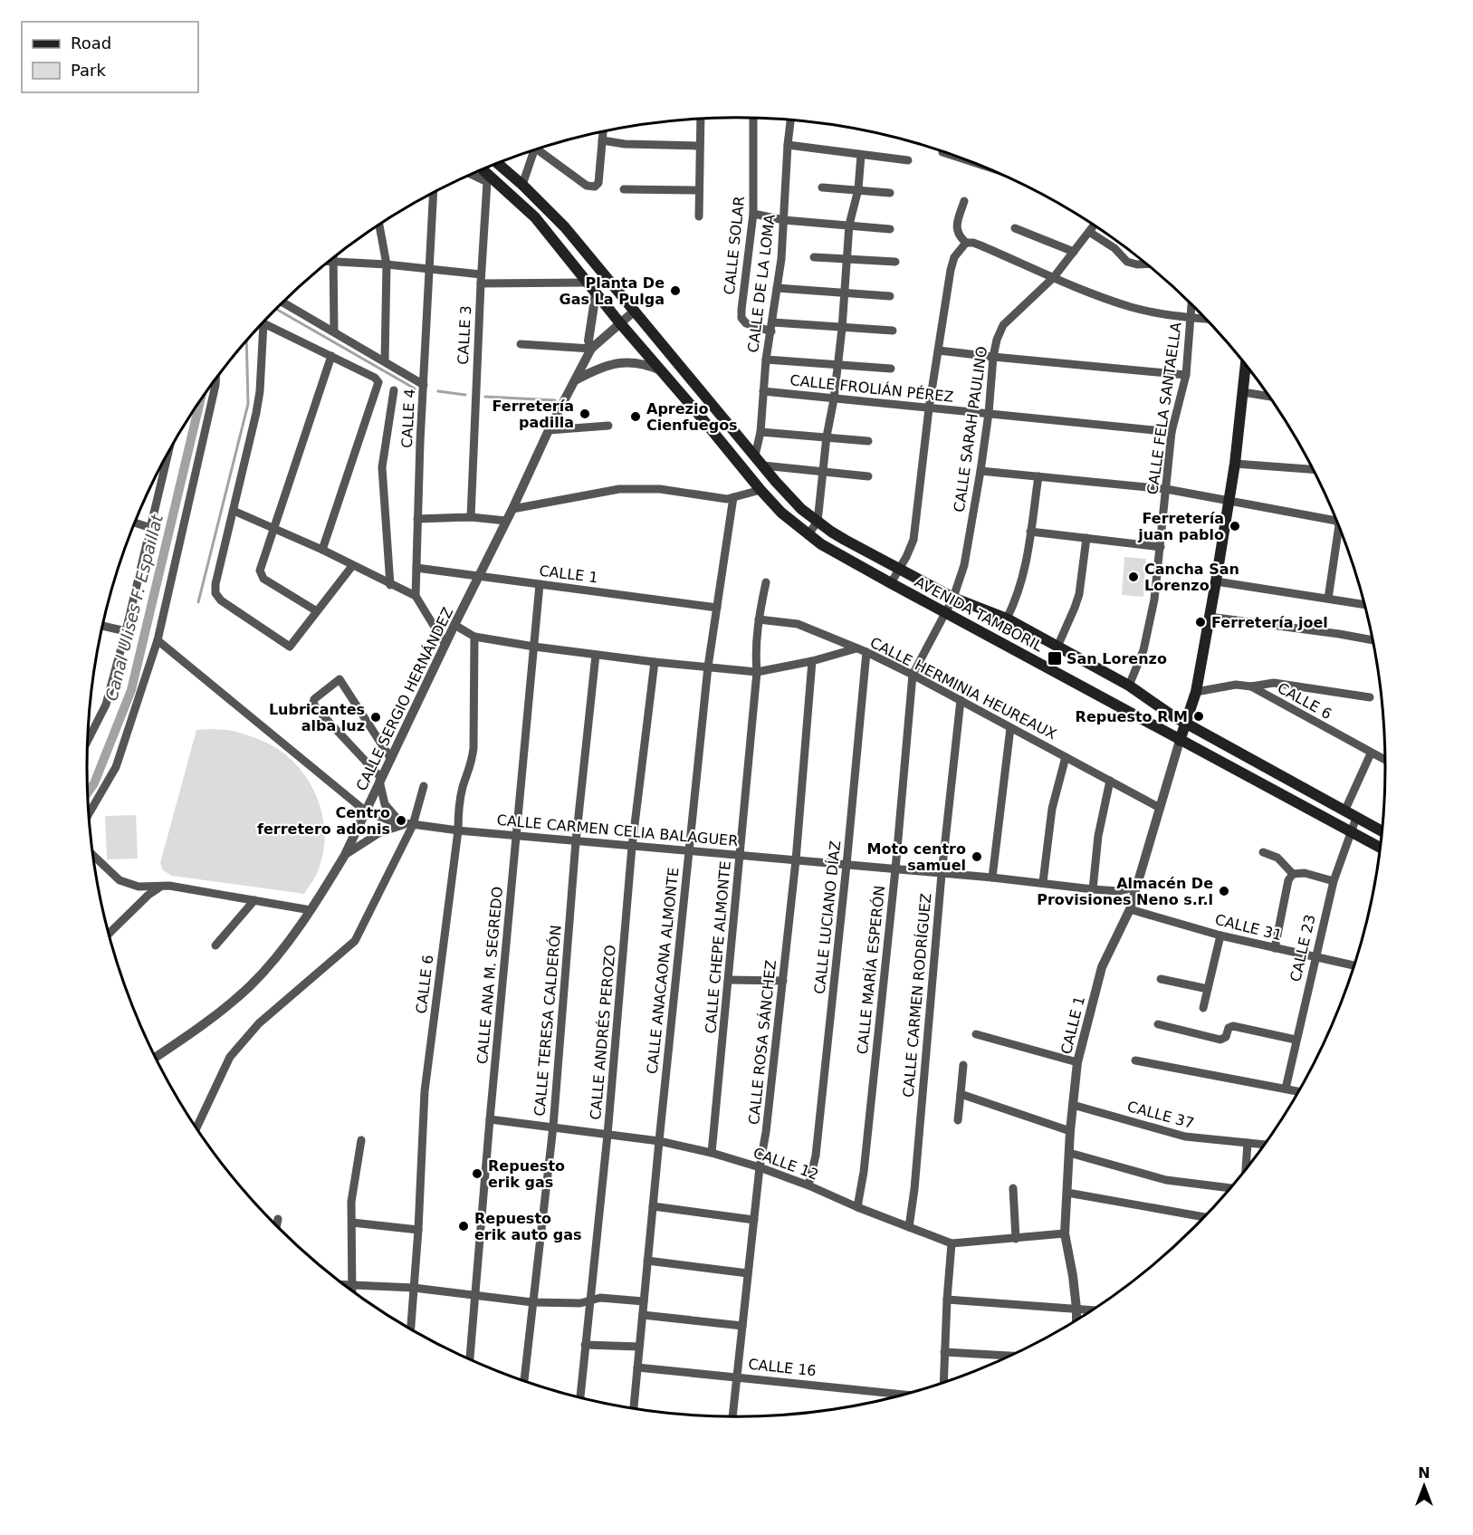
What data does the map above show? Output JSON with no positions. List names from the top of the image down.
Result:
{
  "streets": {
    "main road": ["AVENIDA TAMBORIL"],
    "street": [
      "CALLE SOLAR",
      "CALLE DE LA LOMA",
      "CALLE 3",
      "CALLE FROLIÁN PÉREZ",
      "CALLE FELA SANTAELLA",
      "CALLE 4",
      "CALLE SARAH PAULINO",
      "CALLE 1",
      "CALLE HERMINIA HEUREAUX",
      "CALLE SERGIO HERNÁNDEZ",
      "CALLE 6",
      "CALLE CARMEN CELIA BALAGUER",
      "CALLE LUCIANO DÍAZ",
      "CALLE 31",
      "CALLE CHEPE ALMONTE",
      "CALLE 23",
      "CALLE MARÍA ESPERÓN",
      "CALLE ANACAONA ALMONTE",
      "CALLE ANA M. SEGREDO",
      "CALLE CARMEN RODRÍGUEZ",
      "CALLE TERESA CALDERÓN",
      "CALLE ANDRÉS PEROZO",
      "CALLE ROSA SÁNCHEZ",
      "CALLE 37",
      "CALLE 12",
      "CALLE 16"
    ]
  },
  "crossings": [
    ["CALLE SOLAR", "CALLE DE LA LOMA"],
    ["CALLE DE LA LOMA", "CALLE FROLIÁN PÉREZ"],
    ["CALLE DE LA LOMA", "AVENIDA TAMBORIL"],
    ["CALLE 3", "AVENIDA TAMBORIL"],
    ["CALLE FROLIÁN PÉREZ", "CALLE FELA SANTAELLA"],
    ["CALLE FROLIÁN PÉREZ", "CALLE SARAH PAULINO"],
    ["CALLE FELA SANTAELLA", "AVENIDA TAMBORIL"],
    ["CALLE 4", "CALLE 1"],
    ["CALLE SARAH PAULINO", "AVENIDA TAMBORIL"],
    ["CALLE SARAH PAULINO", "CALLE MARÍA ESPERÓN"],
    ["CALLE 1", "AVENIDA TAMBORIL"],
    ["CALLE 1", "CALLE HERMINIA HEUREAUX"],
    ["CALLE 1", "CALLE SERGIO HERNÁNDEZ"],
    ["CALLE 1", "CALLE CARMEN CELIA BALAGUER"],
    ["CALLE 1", "CALLE 31"],
    ["CALLE 1", "CALLE ANACAONA ALMONTE"],
    ["CALLE 1", "CALLE ANA M. SEGREDO"],
    ["CALLE 1", "CALLE 37"],
    ["CALLE 1", "CALLE 12"],
    ["AVENIDA TAMBORIL", "CALLE SERGIO HERNÁNDEZ"],
    ["AVENIDA TAMBORIL", "CALLE 23"],
    ["AVENIDA TAMBORIL", "CALLE MARÍA ESPERÓN"],
    ["CALLE HERMINIA HEUREAUX", "CALLE SERGIO HERNÁNDEZ"],
    ["CALLE HERMINIA HEUREAUX", "CALLE 6"],
    ["CALLE HERMINIA HEUREAUX", "CALLE LUCIANO DÍAZ"],
    ["CALLE HERMINIA HEUREAUX", "CALLE CHEPE ALMONTE"],
    ["CALLE HERMINIA HEUREAUX", "CALLE MARÍA ESPERÓN"],
    ["CALLE HERMINIA HEUREAUX", "CALLE ANACAONA ALMONTE"],
    ["CALLE HERMINIA HEUREAUX", "CALLE ANA M. SEGREDO"],
    ["CALLE HERMINIA HEUREAUX", "CALLE CARMEN RODRÍGUEZ"],
    ["CALLE HERMINIA HEUREAUX", "CALLE TERESA CALDERÓN"],
    ["CALLE HERMINIA HEUREAUX", "CALLE ANDRÉS PEROZO"],
    ["CALLE HERMINIA HEUREAUX", "CALLE ROSA SÁNCHEZ"],
    ["CALLE SERGIO HERNÁNDEZ", "CALLE CARMEN CELIA BALAGUER"],
    ["CALLE 6", "CALLE CARMEN CELIA BALAGUER"],
    ["CALLE CARMEN CELIA BALAGUER", "CALLE LUCIANO DÍAZ"],
    ["CALLE CARMEN CELIA BALAGUER", "CALLE CHEPE ALMONTE"],
    ["CALLE CARMEN CELIA BALAGUER", "CALLE MARÍA ESPERÓN"],
    ["CALLE CARMEN CELIA BALAGUER", "CALLE ANACAONA ALMONTE"],
    ["CALLE CARMEN CELIA BALAGUER", "CALLE ANA M. SEGREDO"],
    ["CALLE CARMEN CELIA BALAGUER", "CALLE CARMEN RODRÍGUEZ"],
    ["CALLE CARMEN CELIA BALAGUER", "CALLE TERESA CALDERÓN"],
    ["CALLE CARMEN CELIA BALAGUER", "CALLE ANDRÉS PEROZO"],
    ["CALLE CARMEN CELIA BALAGUER", "CALLE ROSA SÁNCHEZ"],
    ["CALLE LUCIANO DÍAZ", "CALLE 12"],
    ["CALLE 31", "CALLE 23"],
    ["CALLE CHEPE ALMONTE", "CALLE 12"],
    ["CALLE MARÍA ESPERÓN", "CALLE 12"],
    ["CALLE ANACAONA ALMONTE", "CALLE 12"],
    ["CALLE ANACAONA ALMONTE", "CALLE 16"],
    ["CALLE ANA M. SEGREDO", "CALLE 12"],
    ["CALLE CARMEN RODRÍGUEZ", "CALLE 12"],
    ["CALLE TERESA CALDERÓN", "CALLE 12"],
    ["CALLE ANDRÉS PEROZO", "CALLE 12"],
    ["CALLE ROSA SÁNCHEZ", "CALLE 12"],
    ["CALLE ROSA SÁNCHEZ", "CALLE 16"]
  ],
  "water": ["Canal Ulises F. Espaillat"],
  "places": {
    "other": [
      "Planta De Gas La Pulga",
      "Ferretería padilla",
      "Aprezio Cienfuegos",
      "Ferretería juan pablo",
      "Cancha San Lorenzo",
      "Ferretería joel",
      "Repuesto R M",
      "Lubricantes alba luz",
      "Centro ferretero adonis",
      "Moto centro samuel",
      "Almacén De Provisiones Neno s.r.l",
      "Repuesto erik gas",
      "Repuesto erik auto gas"
    ],
    "transit": ["San Lorenzo"]
  },
  "legend": ["Road", "Park"],
  "north": "top"
}
